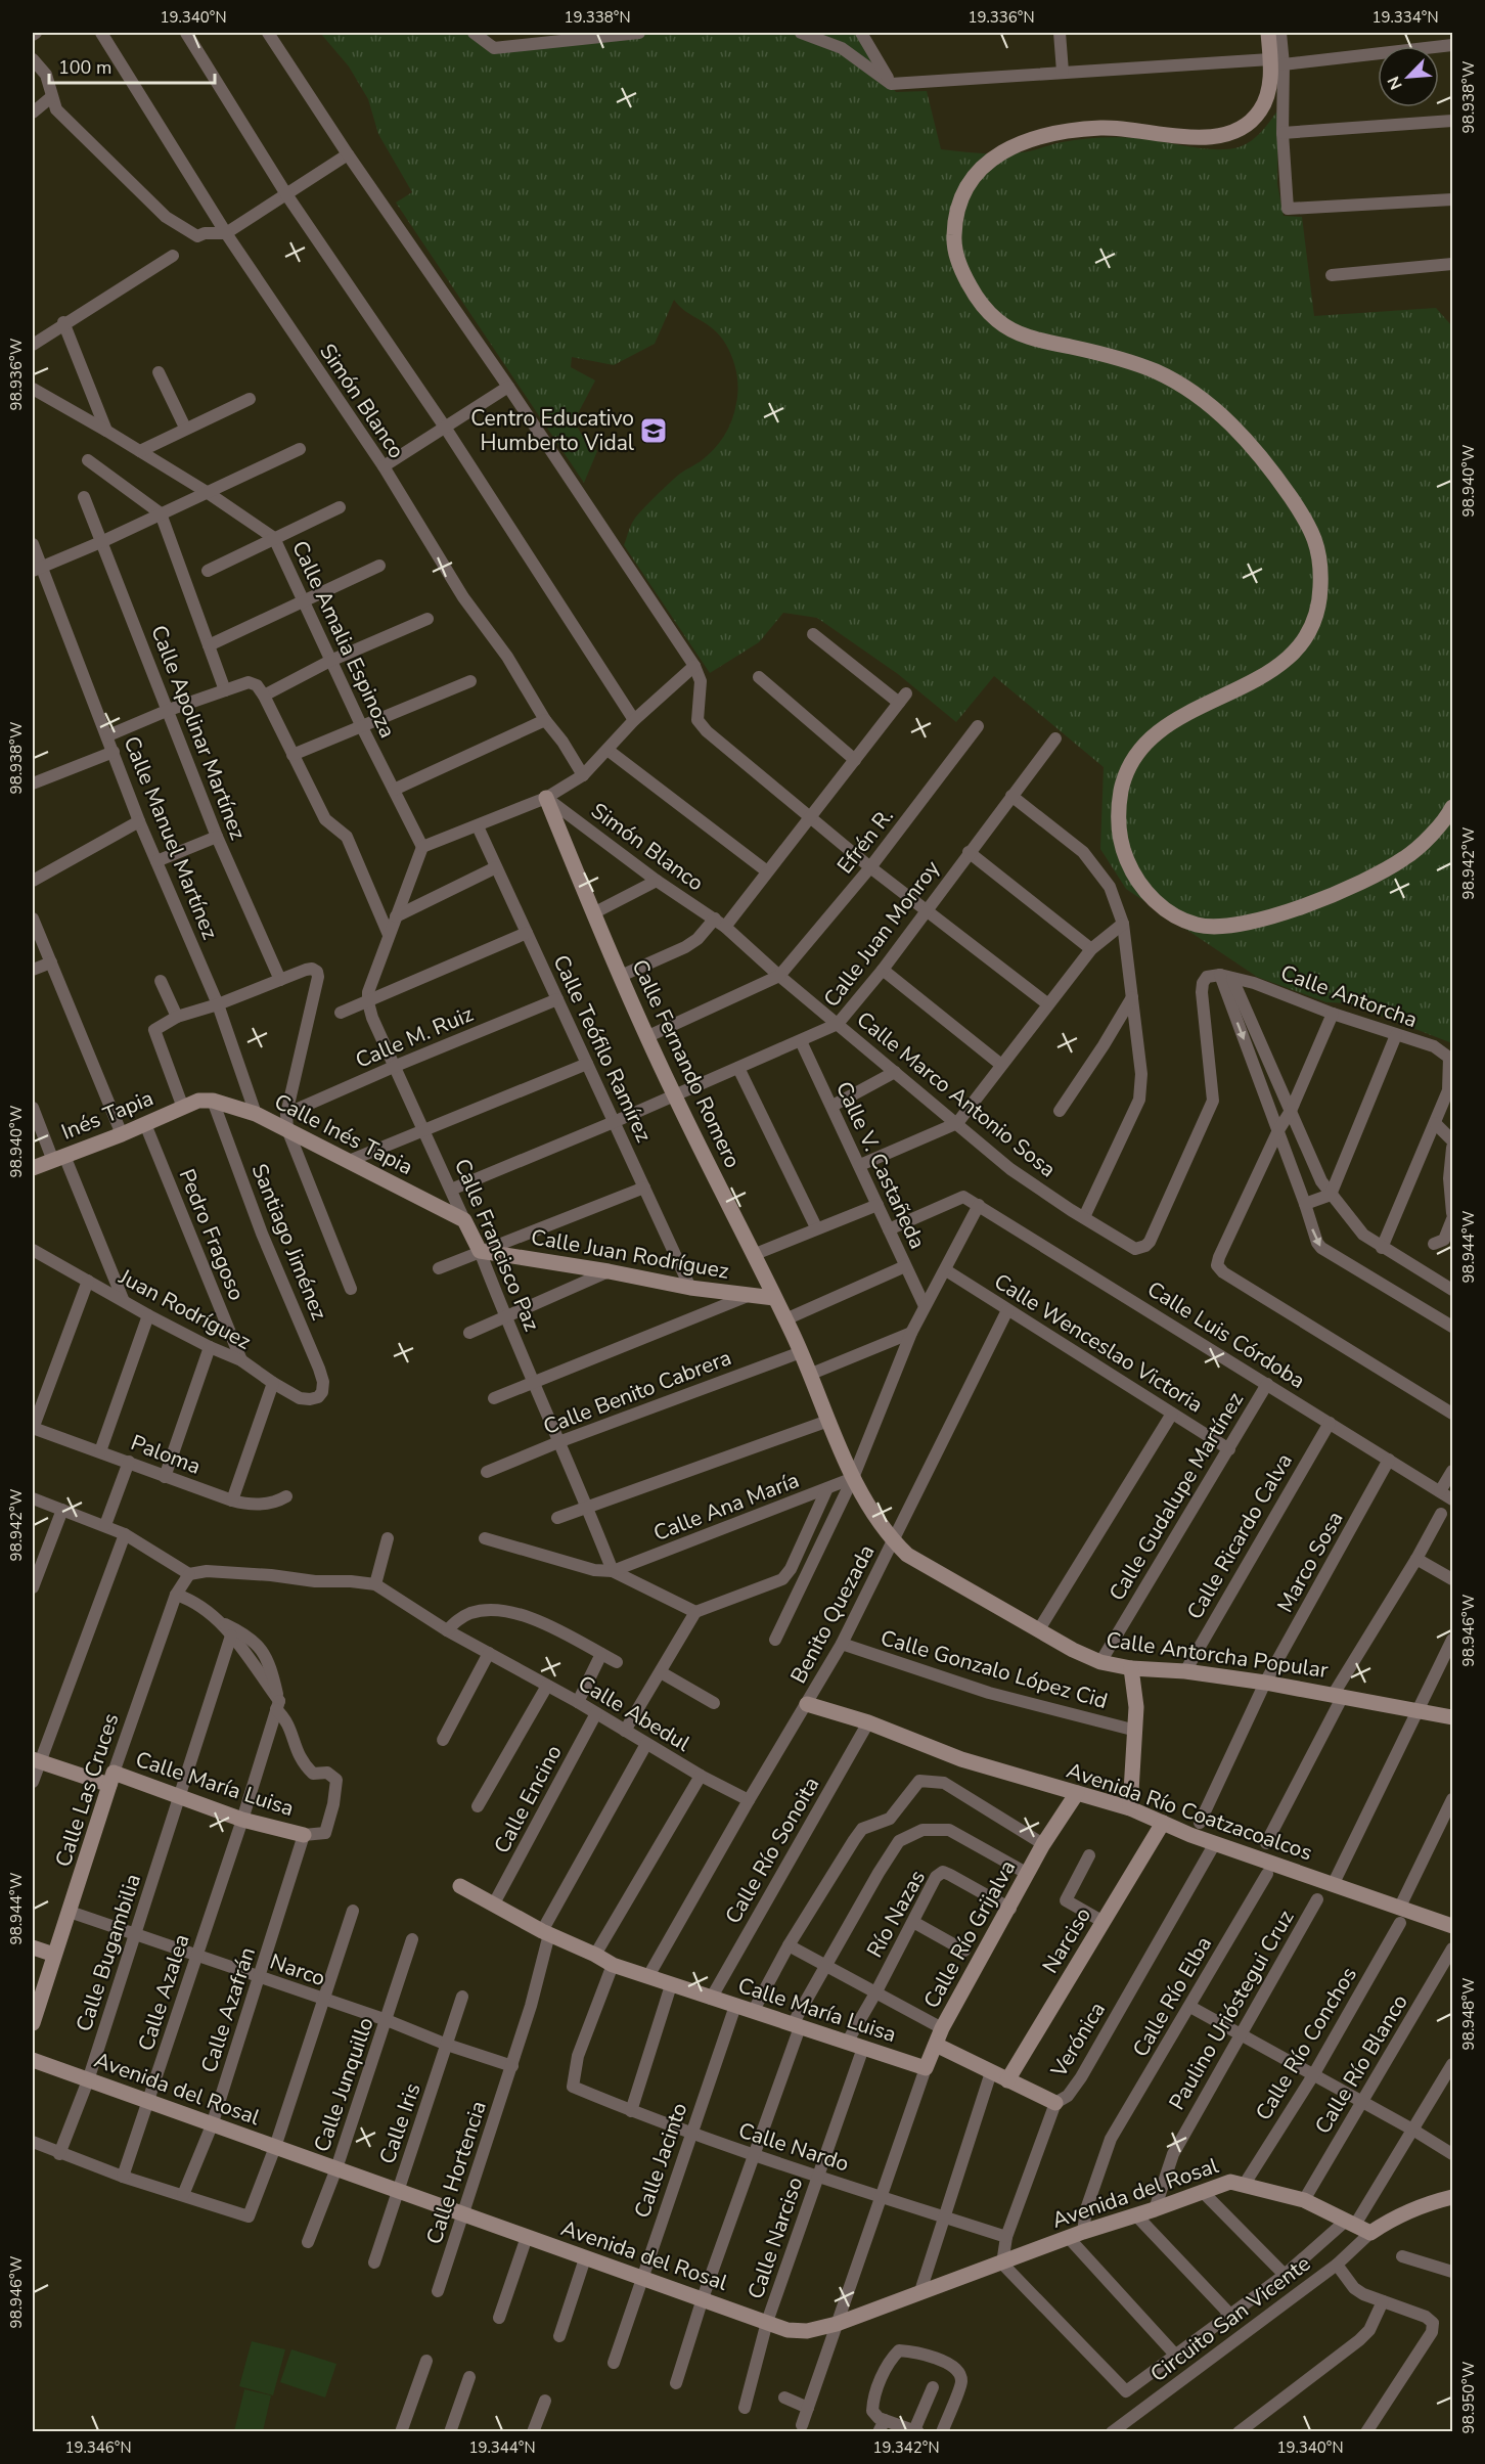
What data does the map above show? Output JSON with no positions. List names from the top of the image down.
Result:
{
  "streets": {
    "street": [
      "Simón Blanco",
      "Calle Amalia Espinoza",
      "Calle Apolinar Martínez",
      "Calle Manuel Martínez",
      "Efrén R.",
      "Calle Juan Monroy",
      "Calle Antorcha",
      "Calle M. Ruiz",
      "Calle Teófilo Ramírez",
      "Calle Fernando Romero",
      "Calle Marco Antonio Sosa",
      "Inés Tapia",
      "Calle Inés Tapia",
      "Calle V. Castañeda",
      "Pedro Fragoso",
      "Santiago Jiménez",
      "Calle Francisco Paz",
      "Calle Juan Rodríguez",
      "Juan Rodríguez",
      "Calle Luis Córdoba",
      "Calle Wenceslao Victoria",
      "Calle Benito Cabrera",
      "Paloma",
      "Calle Gudalupe Martínez",
      "Calle Ana María",
      "Calle Ricardo Calva",
      "Marco Sosa",
      "Benito Quezada",
      "Calle Antorcha Popular",
      "Calle Gonzalo López Cid",
      "Calle Abedul",
      "Calle María Luisa",
      "Calle Las Cruces",
      "Calle Encino",
      "Avenida Río Coatzacoalcos",
      "Calle Río Sonoita",
      "Río Nazas",
      "Calle Río Grijalva",
      "Narciso",
      "Calle Bugambilia",
      "Narco",
      "Calle Azalea",
      "Calle Río Elba",
      "Calle Azafrán",
      "Paulino Urióstegui Cruz",
      "Verónica",
      "Calle Río Conchos",
      "Calle Río Blanco",
      "Calle Junquillo",
      "Avenida del Rosal",
      "Calle Iris",
      "Calle Nardo",
      "Calle Jacinto",
      "Calle Hortencia",
      "Calle Narciso",
      "Circuito San Vicente"
    ]
  },
  "crossings": [
    ["Simón Blanco", "Calle Fernando Romero"],
    ["Simón Blanco", "Calle Marco Antonio Sosa"],
    ["Calle Manuel Martínez", "Calle Inés Tapia"],
    ["Efrén R.", "Calle Marco Antonio Sosa"],
    ["Calle Juan Monroy", "Calle Teófilo Ramírez"],
    ["Calle Juan Monroy", "Calle Fernando Romero"],
    ["Calle Juan Monroy", "Calle Marco Antonio Sosa"],
    ["Calle Juan Monroy", "Calle V. Castañeda"],
    ["Calle Juan Monroy", "Calle Francisco Paz"],
    ["Calle Antorcha", "Calle Marco Antonio Sosa"],
    ["Calle M. Ruiz", "Calle Teófilo Ramírez"],
    ["Calle M. Ruiz", "Calle Inés Tapia"],
    ["Calle M. Ruiz", "Calle Francisco Paz"],
    ["Calle Teófilo Ramírez", "Calle Juan Rodríguez"],
    ["Calle Fernando Romero", "Calle Juan Rodríguez"],
    ["Calle Fernando Romero", "Calle Benito Cabrera"],
    ["Calle Fernando Romero", "Calle Ana María"],
    ["Calle Fernando Romero", "Benito Quezada"],
    ["Calle Fernando Romero", "Calle Antorcha Popular"],
    ["Inés Tapia", "Calle Inés Tapia"],
    ["Inés Tapia", "Pedro Fragoso"],
    ["Inés Tapia", "Santiago Jiménez"],
    ["Calle Inés Tapia", "Santiago Jiménez"],
    ["Calle Inés Tapia", "Calle Francisco Paz"],
    ["Pedro Fragoso", "Juan Rodríguez"],
    ["Santiago Jiménez", "Juan Rodríguez"],
    ["Calle Francisco Paz", "Calle Juan Rodríguez"],
    ["Calle Francisco Paz", "Calle Benito Cabrera"],
    ["Calle Francisco Paz", "Calle Ana María"],
    ["Calle Luis Córdoba", "Calle Gudalupe Martínez"],
    ["Calle Luis Córdoba", "Calle Ricardo Calva"],
    ["Calle Luis Córdoba", "Marco Sosa"],
    ["Calle Wenceslao Victoria", "Calle Gudalupe Martínez"],
    ["Calle Wenceslao Victoria", "Benito Quezada"],
    ["Calle Gudalupe Martínez", "Calle Antorcha Popular"],
    ["Calle Ricardo Calva", "Calle Antorcha Popular"],
    ["Marco Sosa", "Calle Antorcha Popular"],
    ["Benito Quezada", "Calle Antorcha Popular"],
    ["Benito Quezada", "Calle Gonzalo López Cid"],
    ["Benito Quezada", "Calle Abedul"],
    ["Benito Quezada", "Calle María Luisa"],
    ["Benito Quezada", "Avenida Río Coatzacoalcos"],
    ["Calle Abedul", "Calle Encino"],
    ["Calle María Luisa", "Calle Las Cruces"],
    ["Calle María Luisa", "Calle Encino"],
    ["Calle María Luisa", "Calle Río Sonoita"],
    ["Calle María Luisa", "Río Nazas"],
    ["Calle María Luisa", "Calle Río Grijalva"],
    ["Calle María Luisa", "Calle Bugambilia"],
    ["Calle María Luisa", "Calle Azalea"],
    ["Calle María Luisa", "Calle Azafrán"],
    ["Calle María Luisa", "Calle Nardo"],
    ["Calle María Luisa", "Calle Jacinto"],
    ["Calle María Luisa", "Calle Narciso"],
    ["Calle Las Cruces", "Narco"],
    ["Avenida Río Coatzacoalcos", "Calle Río Sonoita"],
    ["Avenida Río Coatzacoalcos", "Calle Río Grijalva"],
    ["Avenida Río Coatzacoalcos", "Narciso"],
    ["Avenida Río Coatzacoalcos", "Verónica"],
    ["Avenida Río Coatzacoalcos", "Calle Río Conchos"],
    ["Río Nazas", "Calle Río Grijalva"],
    ["Calle Bugambilia", "Narco"],
    ["Calle Bugambilia", "Avenida del Rosal"],
    ["Narco", "Calle Azalea"],
    ["Narco", "Calle Azafrán"],
    ["Narco", "Calle Junquillo"],
    ["Narco", "Calle Iris"],
    ["Narco", "Calle Hortencia"],
    ["Calle Azalea", "Avenida del Rosal"],
    ["Calle Río Elba", "Avenida del Rosal"],
    ["Calle Azafrán", "Avenida del Rosal"],
    ["Paulino Urióstegui Cruz", "Avenida del Rosal"],
    ["Verónica", "Avenida del Rosal"],
    ["Verónica", "Calle Nardo"],
    ["Calle Río Conchos", "Avenida del Rosal"],
    ["Calle Junquillo", "Avenida del Rosal"],
    ["Avenida del Rosal", "Calle Iris"],
    ["Avenida del Rosal", "Calle Jacinto"],
    ["Avenida del Rosal", "Calle Hortencia"],
    ["Avenida del Rosal", "Calle Narciso"],
    ["Calle Nardo", "Calle Jacinto"],
    ["Calle Nardo", "Calle Narciso"]
  ],
  "places": {
    "school or university": ["Centro Educativo Humberto Vidal"]
  },
  "scale_bar": "100 m",
  "north": "bottom left",
  "coordinates": [
    "19.340°N",
    "19.338°N",
    "19.336°N",
    "19.334°N",
    "98.938°W",
    "98.936°W",
    "98.940°W",
    "98.942°W",
    "98.944°W",
    "98.946°W",
    "98.948°W",
    "98.950°W",
    "19.346°N",
    "19.344°N",
    "19.342°N"
  ]
}
